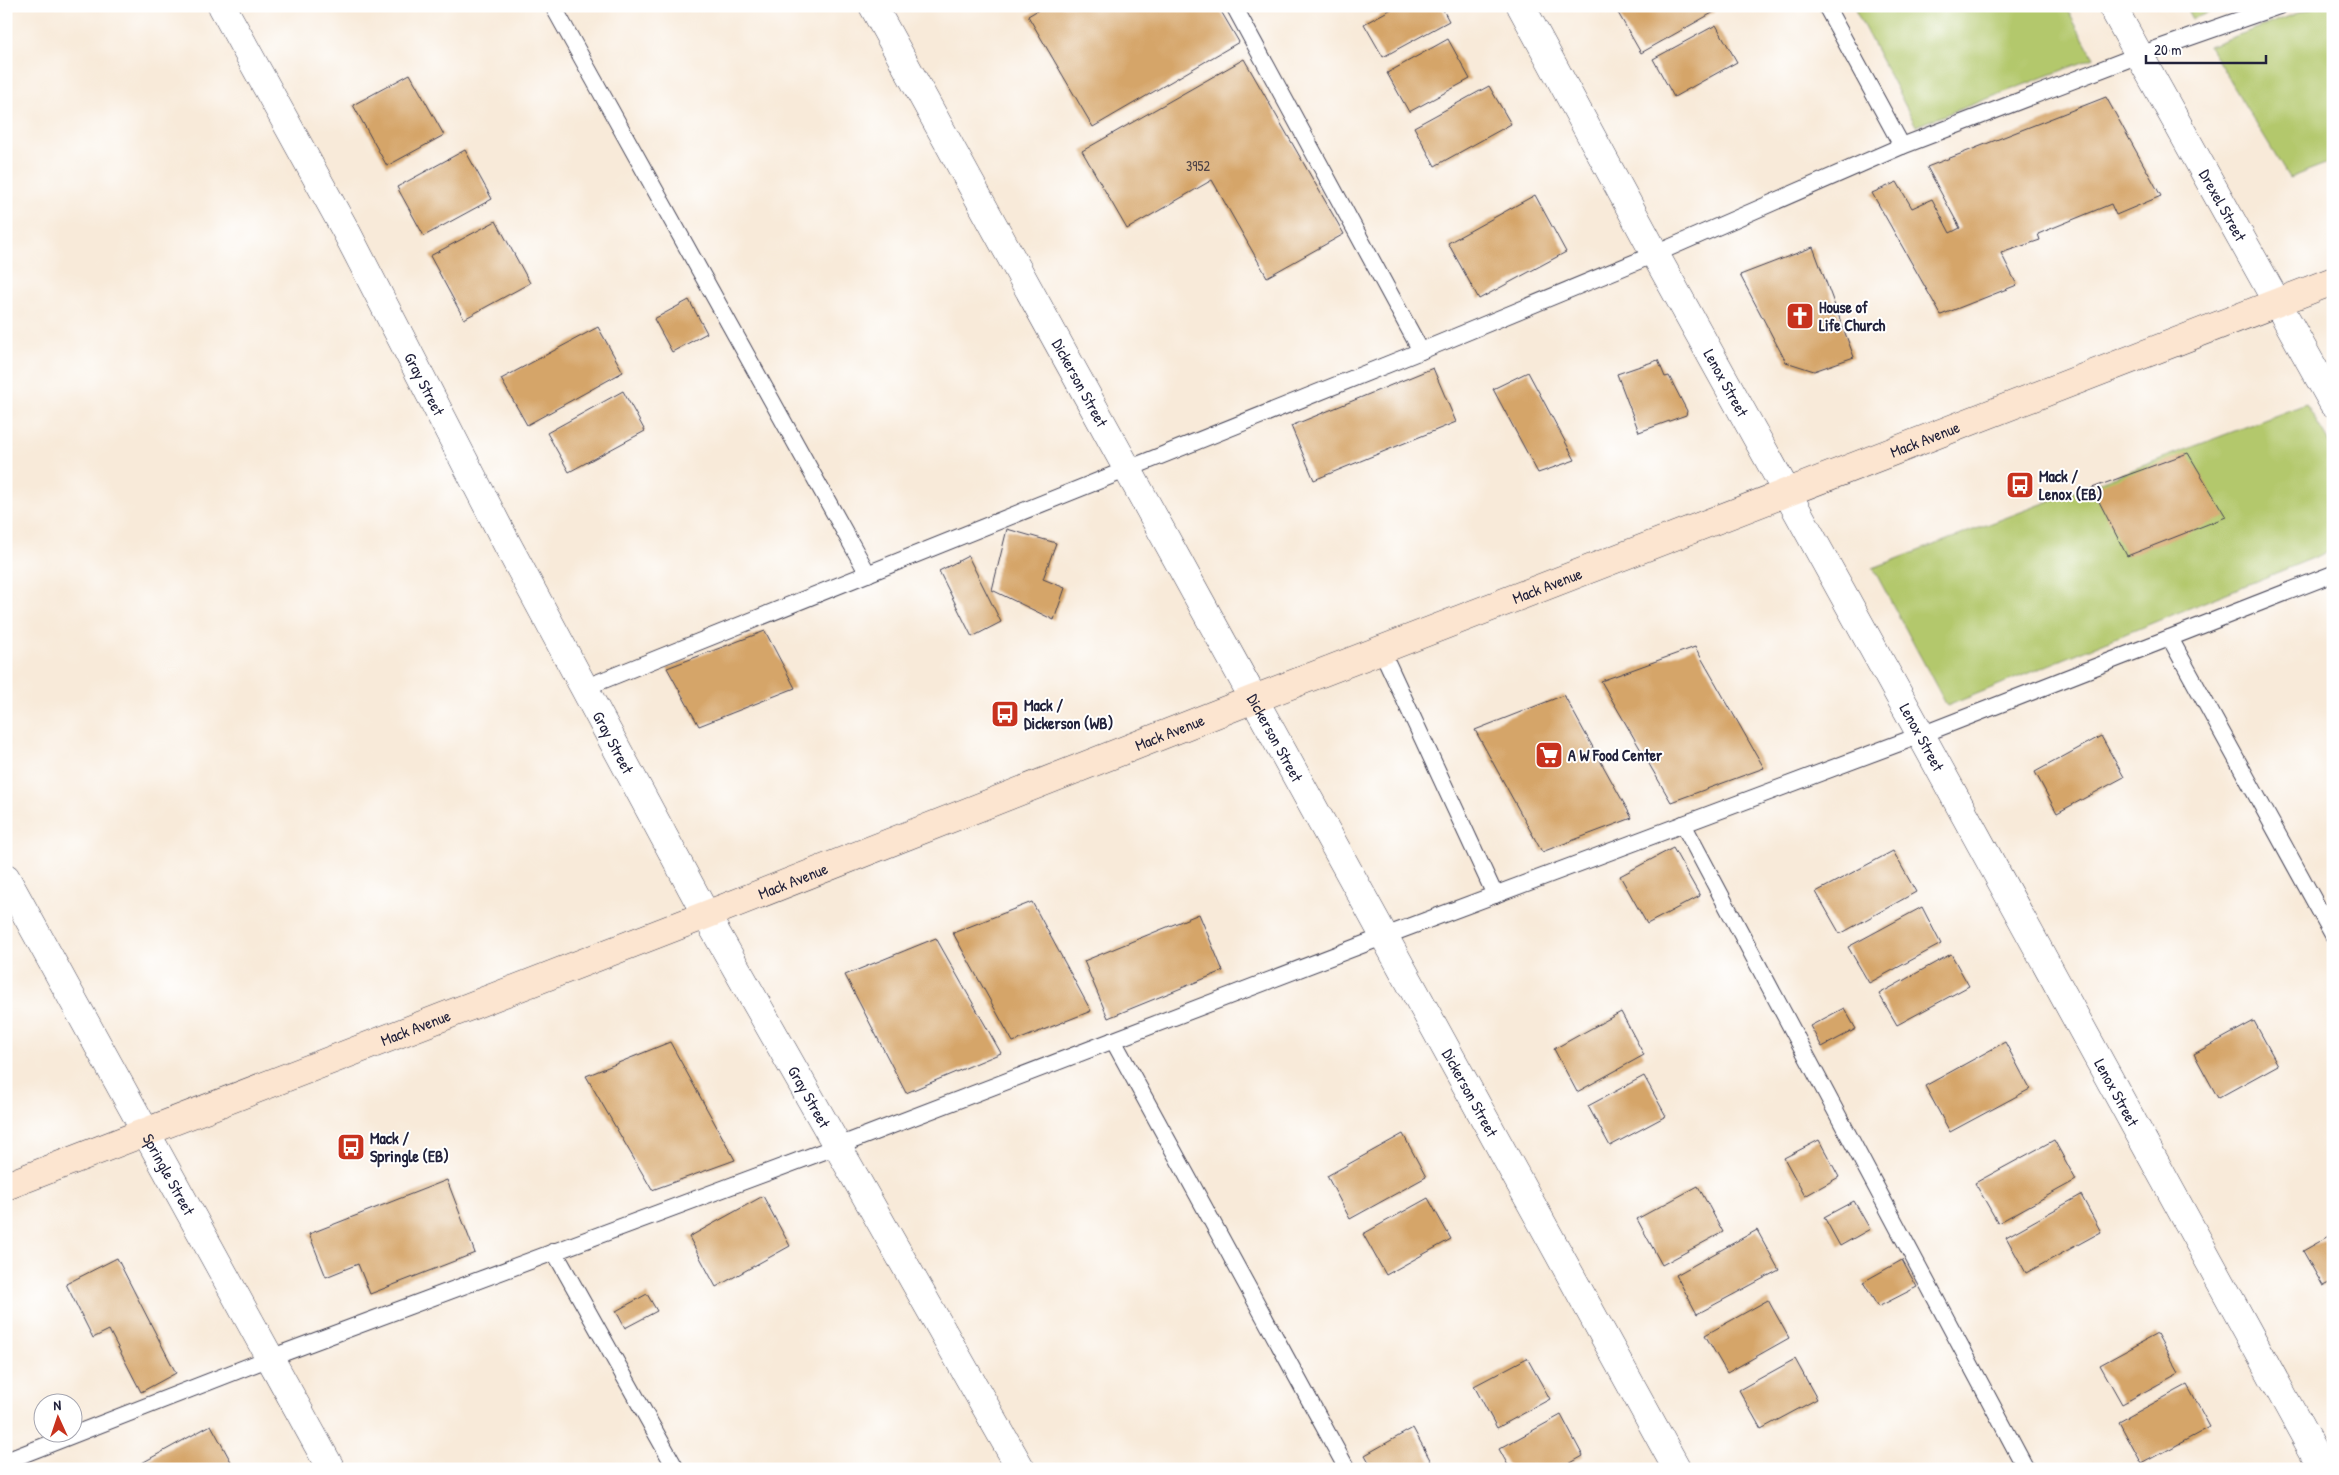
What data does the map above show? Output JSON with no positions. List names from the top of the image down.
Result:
{
  "streets": {
    "main road": ["Mack Avenue"],
    "street": [
      "Drexel Street",
      "Dickerson Street",
      "Lenox Street",
      "Gray Street",
      "Springle Street"
    ]
  },
  "crossings": [
    ["Drexel Street", "Mack Avenue"],
    ["Dickerson Street", "Mack Avenue"],
    ["Lenox Street", "Mack Avenue"],
    ["Gray Street", "Mack Avenue"],
    ["Mack Avenue", "Springle Street"]
  ],
  "places": {
    "church": ["House of Life Church"],
    "bus stop": ["Mack / Lenox (EB)", "Mack / Dickerson (WB)", "Mack / Springle (EB)"],
    "supermarket": ["A W Food Center"]
  },
  "house_numbers": ["3952"],
  "scale_bar": "20 m",
  "north": "top"
}
